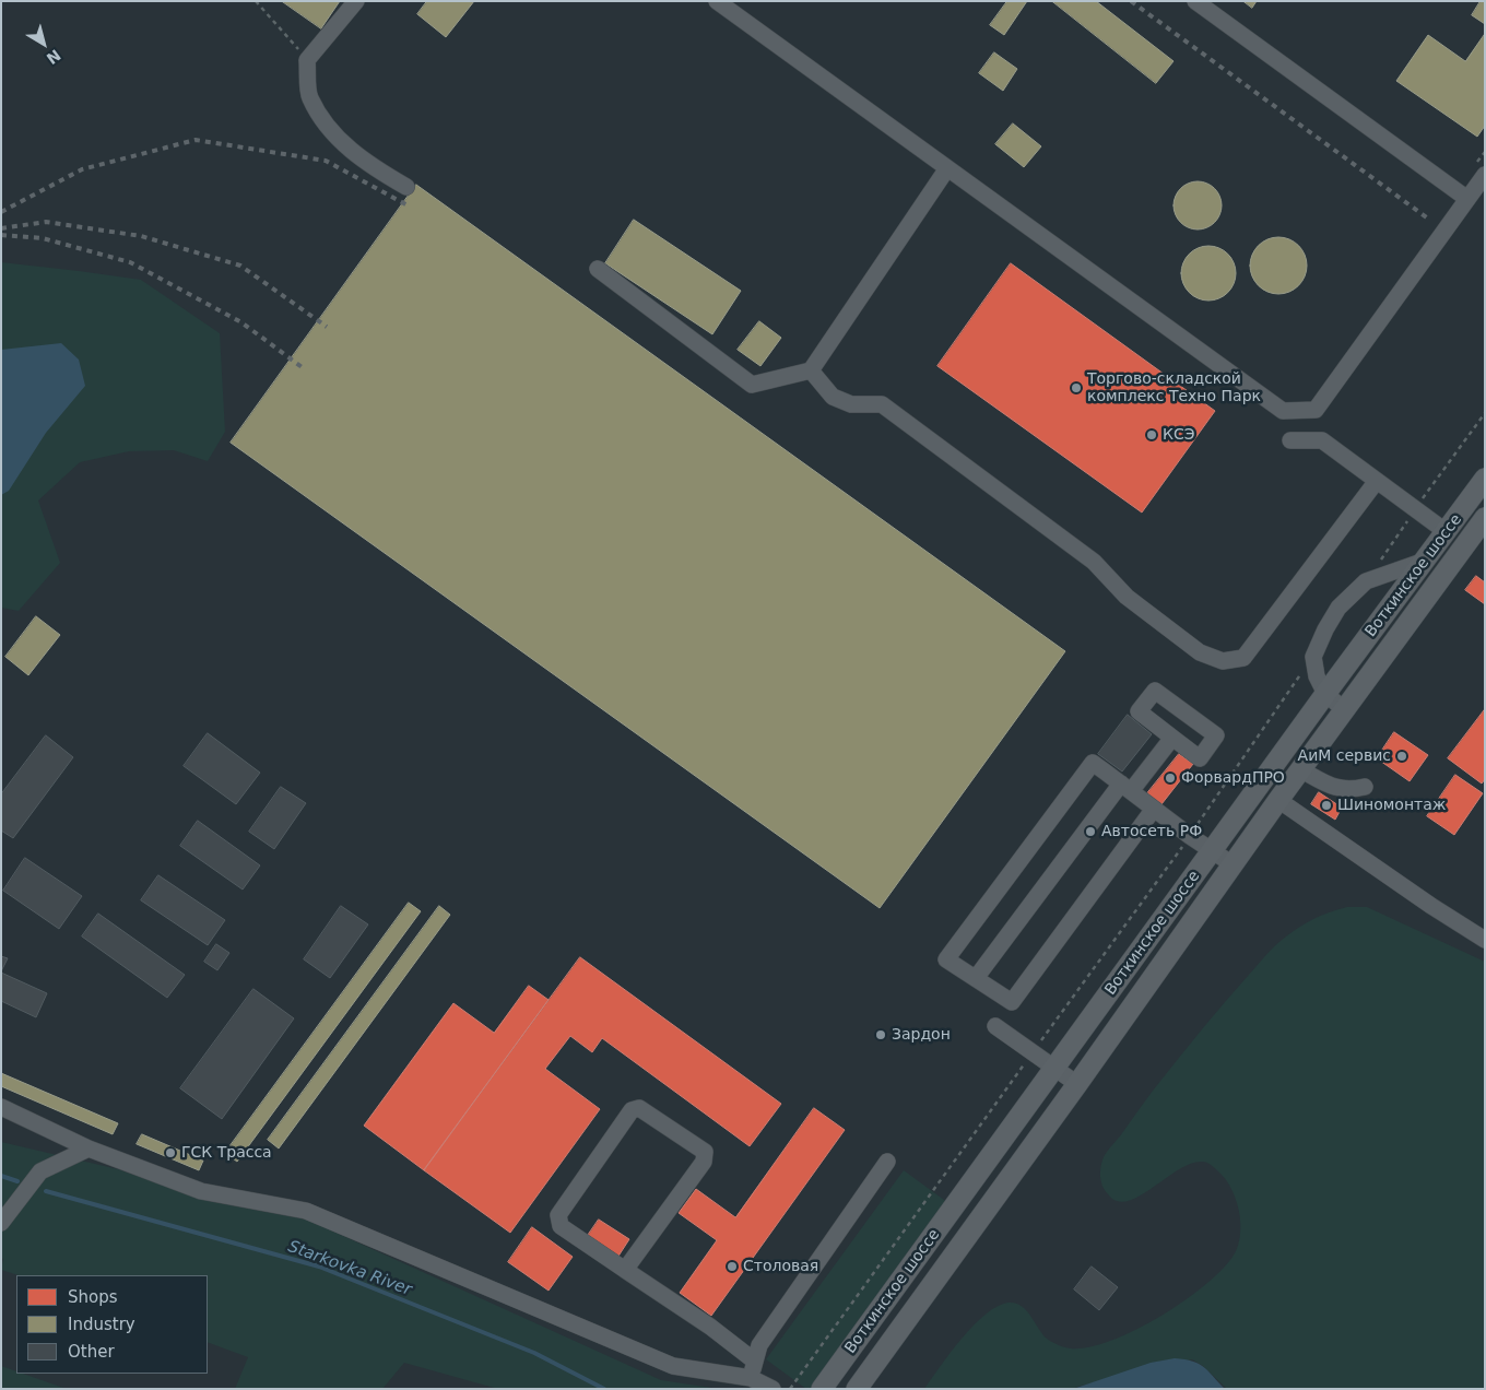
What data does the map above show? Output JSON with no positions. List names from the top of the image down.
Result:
{
  "streets": {
    "main road": ["Воткинское шоссе"]
  },
  "water": ["Starkovka River"],
  "places": [
    "Торгово-складской комплекс Техно Парк",
    "КСЭ",
    "АиМ сервис",
    "ФорвардПРО",
    "Шиномонтаж",
    "Автосеть РФ",
    "Зардон",
    "ГСК Трасса",
    "Столовая"
  ],
  "legend": ["Shops", "Industry", "Other"],
  "north": "bottom right"
}
